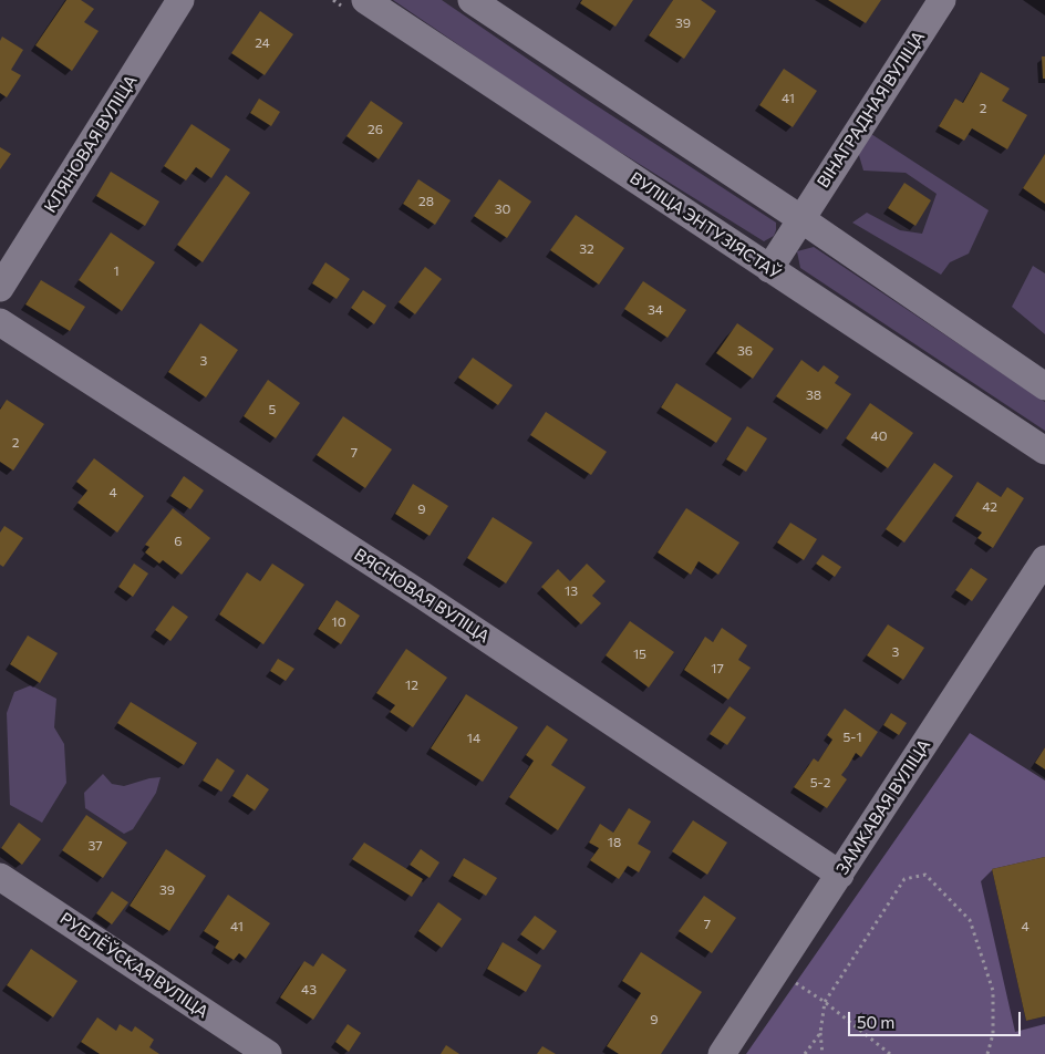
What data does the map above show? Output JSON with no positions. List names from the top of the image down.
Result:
{
  "streets": {
    "street": [
      "ВІНАГРАДНАЯ ВУЛІЦА",
      "КЛЯНОВАЯ ВУЛІЦА",
      "ВУЛІЦА ЭНТУЗІЯСТАЎ",
      "ВЯСНОВАЯ ВУЛІЦА",
      "ЗАМКАВАЯ ВУЛІЦА",
      "РУБЛЁЎСКАЯ ВУЛІЦА"
    ]
  },
  "crossings": [
    ["ВІНАГРАДНАЯ ВУЛІЦА", "ВУЛІЦА ЭНТУЗІЯСТАЎ"],
    ["ВЯСНОВАЯ ВУЛІЦА", "ЗАМКАВАЯ ВУЛІЦА"]
  ],
  "house_numbers": [
    "39",
    "24",
    "41",
    "2",
    "26",
    "28",
    "30",
    "32",
    "1",
    "34",
    "36",
    "3",
    "38",
    "5",
    "40",
    "2",
    "7",
    "4",
    "42",
    "9",
    "6",
    "13",
    "10",
    "3",
    "15",
    "17",
    "12",
    "5-1",
    "14",
    "5-2",
    "18",
    "37",
    "39",
    "7",
    "41",
    "4",
    "43",
    "9"
  ],
  "scale_bar": "50 m"
}
